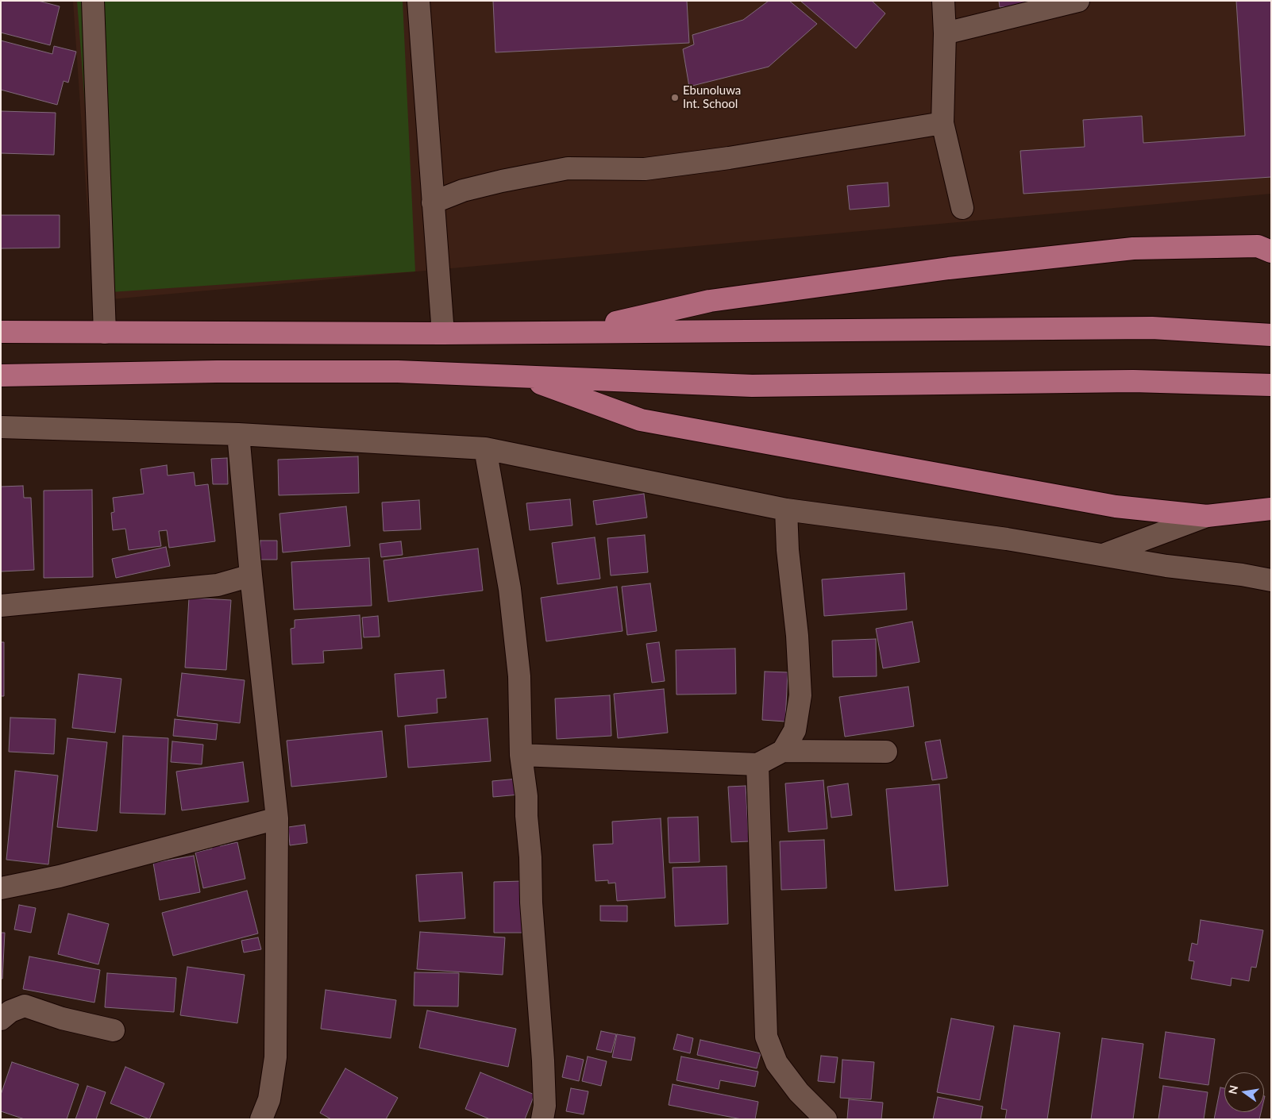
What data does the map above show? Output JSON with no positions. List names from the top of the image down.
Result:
{
  "places": ["Ebunoluwa Int. School"],
  "north": "left"
}
